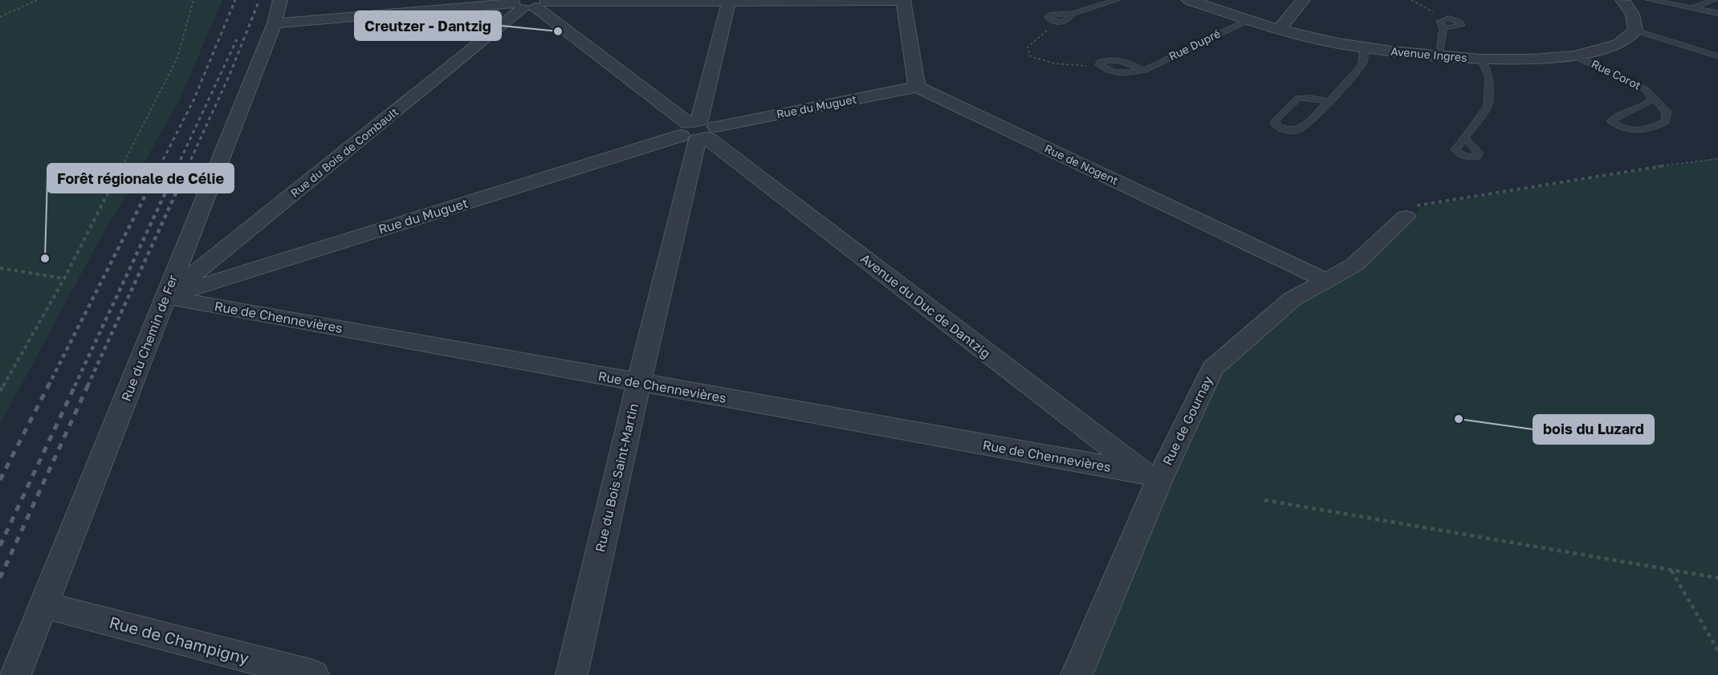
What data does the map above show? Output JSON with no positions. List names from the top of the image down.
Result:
{
  "streets": {
    "street": [
      "Avenue Ingres",
      "Rue du Muguet",
      "Rue du Bois de Combault",
      "Rue de Nogent",
      "Avenue du Duc de Dantzig",
      "Rue de Chennevières",
      "Rue du Chemin de Fer",
      "Rue de Gournay",
      "Rue du Bois Saint-Martin",
      "Rue de Champigny"
    ],
    "lane": ["Rue Dupré", "Rue Corot"]
  },
  "crossings": [
    ["Rue Dupré", "Avenue Ingres"],
    ["Avenue Ingres", "Rue Corot"],
    ["Rue du Muguet", "Rue du Bois de Combault"],
    ["Rue du Muguet", "Rue de Nogent"],
    ["Rue du Muguet", "Avenue du Duc de Dantzig"],
    ["Rue du Muguet", "Rue de Chennevières"],
    ["Rue du Muguet", "Rue du Chemin de Fer"],
    ["Rue du Muguet", "Rue du Bois Saint-Martin"],
    ["Rue du Bois de Combault", "Avenue du Duc de Dantzig"],
    ["Rue du Bois de Combault", "Rue de Chennevières"],
    ["Rue du Bois de Combault", "Rue du Chemin de Fer"],
    ["Rue de Nogent", "Rue de Gournay"],
    ["Avenue du Duc de Dantzig", "Rue de Chennevières"],
    ["Avenue du Duc de Dantzig", "Rue de Gournay"],
    ["Avenue du Duc de Dantzig", "Rue du Bois Saint-Martin"],
    ["Rue de Chennevières", "Rue du Chemin de Fer"],
    ["Rue de Chennevières", "Rue de Gournay"],
    ["Rue de Chennevières", "Rue du Bois Saint-Martin"],
    ["Rue du Chemin de Fer", "Rue de Champigny"]
  ],
  "places": ["Creutzer - Dantzig", "Forêt régionale de Célie", "bois du Luzard"]
}
